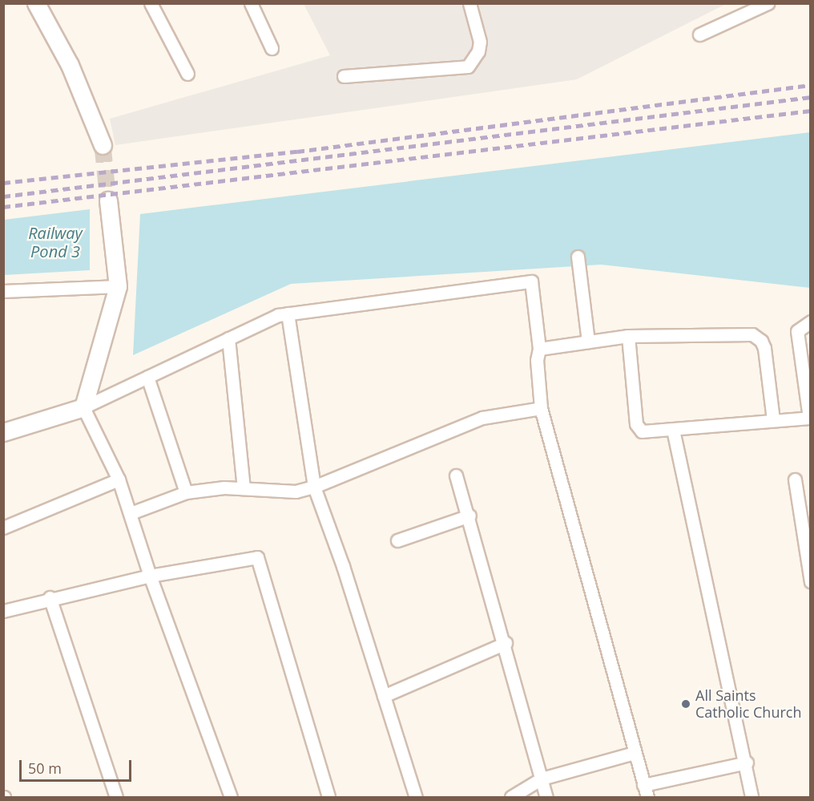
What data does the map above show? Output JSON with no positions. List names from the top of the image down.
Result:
{
  "water": ["Railway Pond 3"],
  "places": ["All Saints Catholic Church"],
  "scale_bar": "50 m"
}
